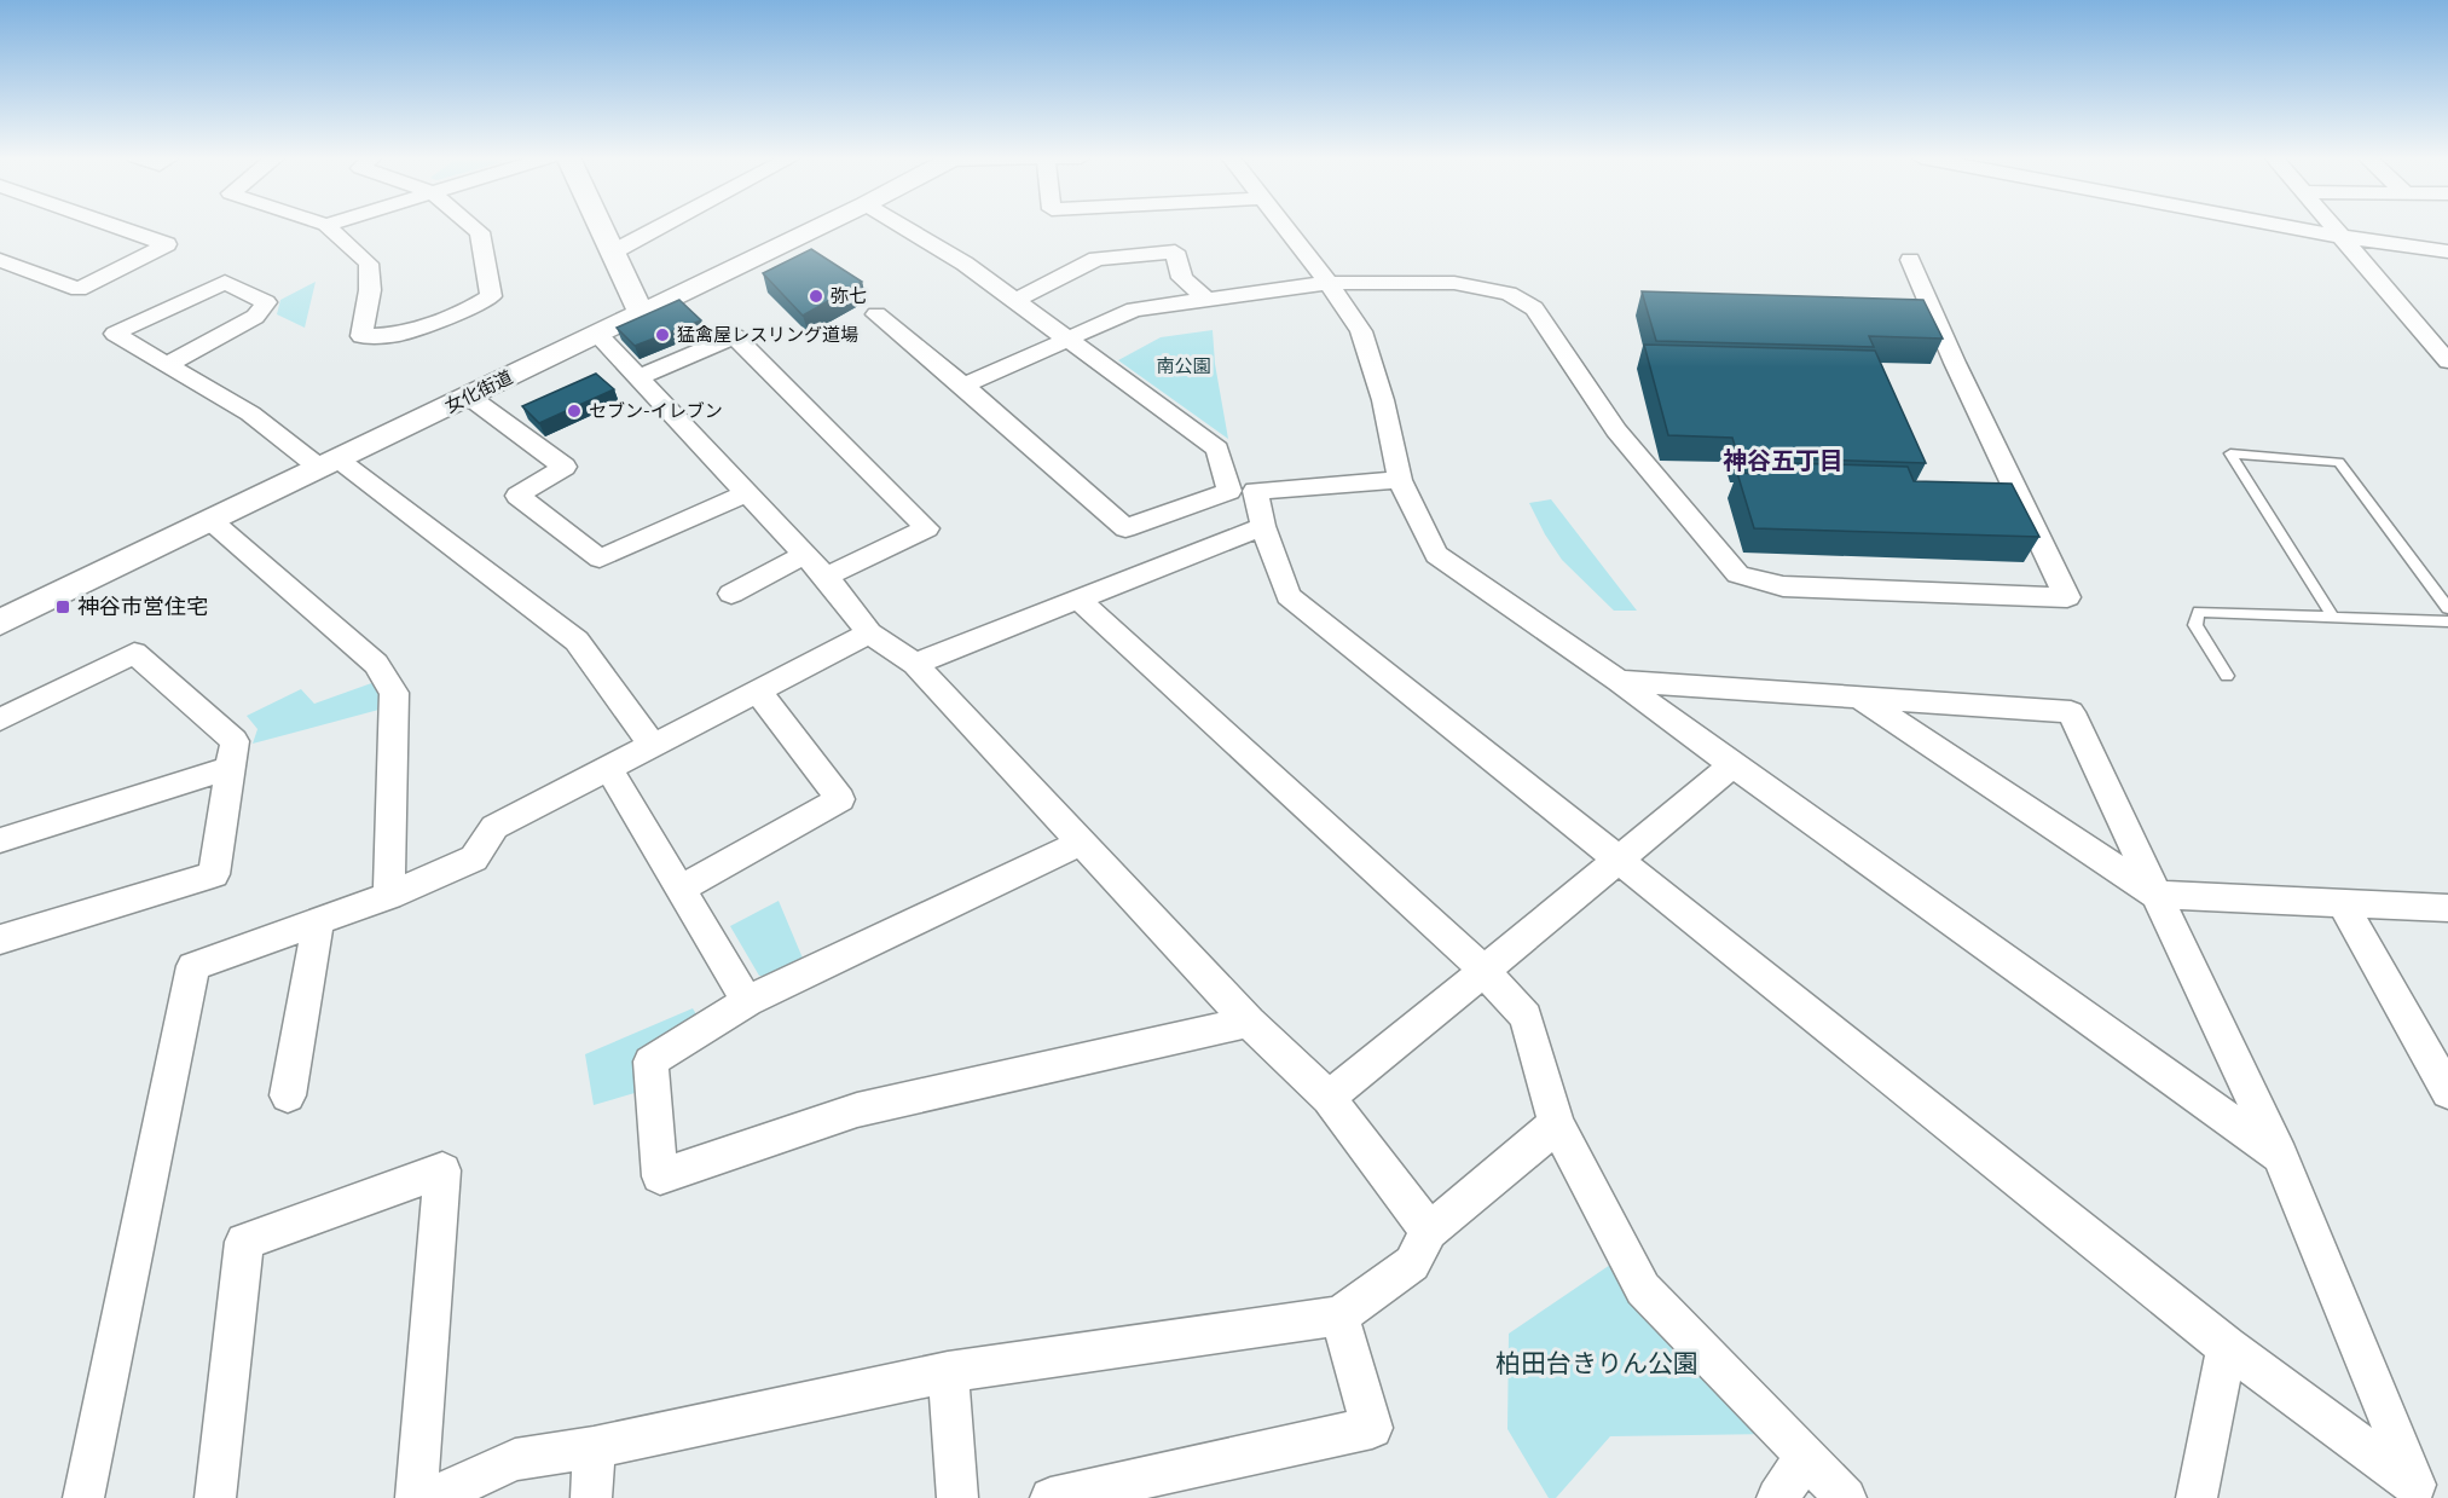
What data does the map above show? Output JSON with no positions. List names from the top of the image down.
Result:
{
  "streets": {
    "street": ["女化街道"]
  },
  "districts": ["神谷五丁目"],
  "parks": ["南公園", "柏田台きりん公園"],
  "places": {
    "other": ["弥七", "猛禽屋レスリング道場", "セブン-イレブン"],
    "transit": ["神谷市営住宅"]
  }
}
